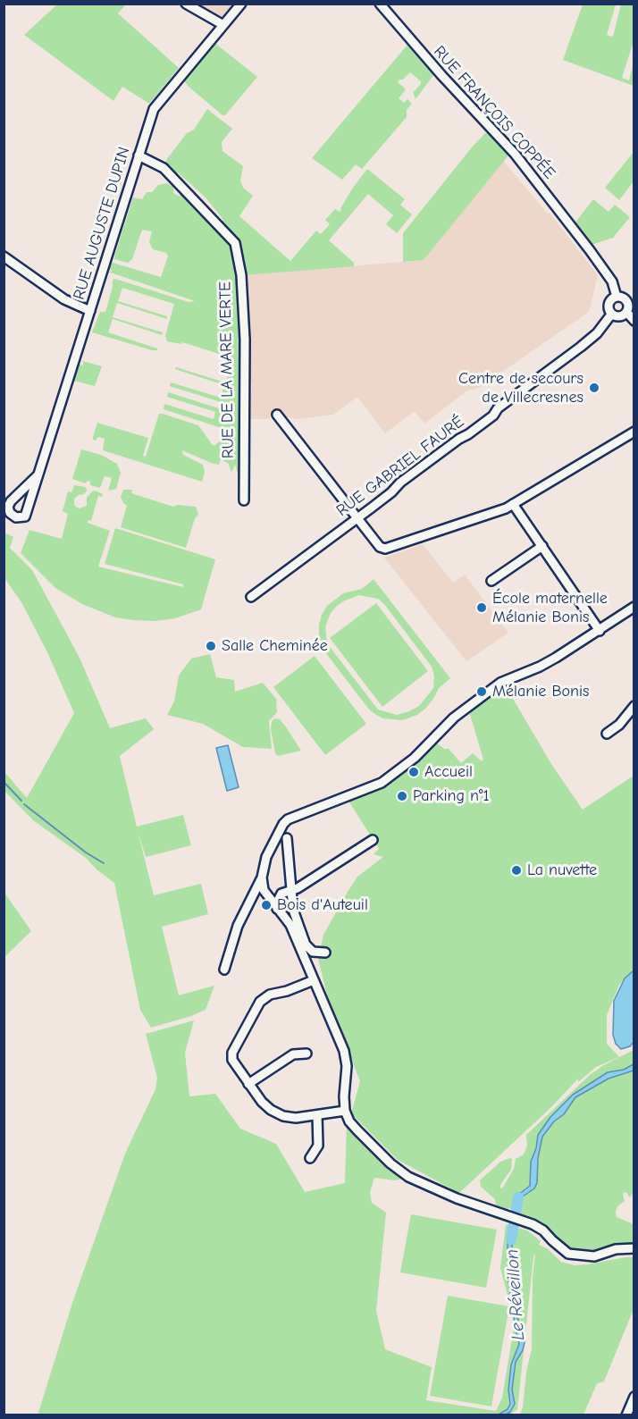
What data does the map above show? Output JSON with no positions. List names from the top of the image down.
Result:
{
  "streets": {
    "street": [
      "RUE FRANÇOIS COPPÉE",
      "RUE AUGUSTE DUPIN",
      "RUE DE LA MARE VERTE",
      "RUE GABRIEL FAURÉ"
    ]
  },
  "crossings": [
    ["RUE FRANÇOIS COPPÉE", "RUE GABRIEL FAURÉ"],
    ["RUE AUGUSTE DUPIN", "RUE DE LA MARE VERTE"]
  ],
  "water": ["Le Réveillon"],
  "places": [
    "Centre de secours de Villecresnes",
    "École maternelle Mélanie Bonis",
    "Salle Cheminée",
    "Mélanie Bonis",
    "Accueil",
    "Parking n°1",
    "La nuvette",
    "Bois d'Auteuil"
  ]
}
